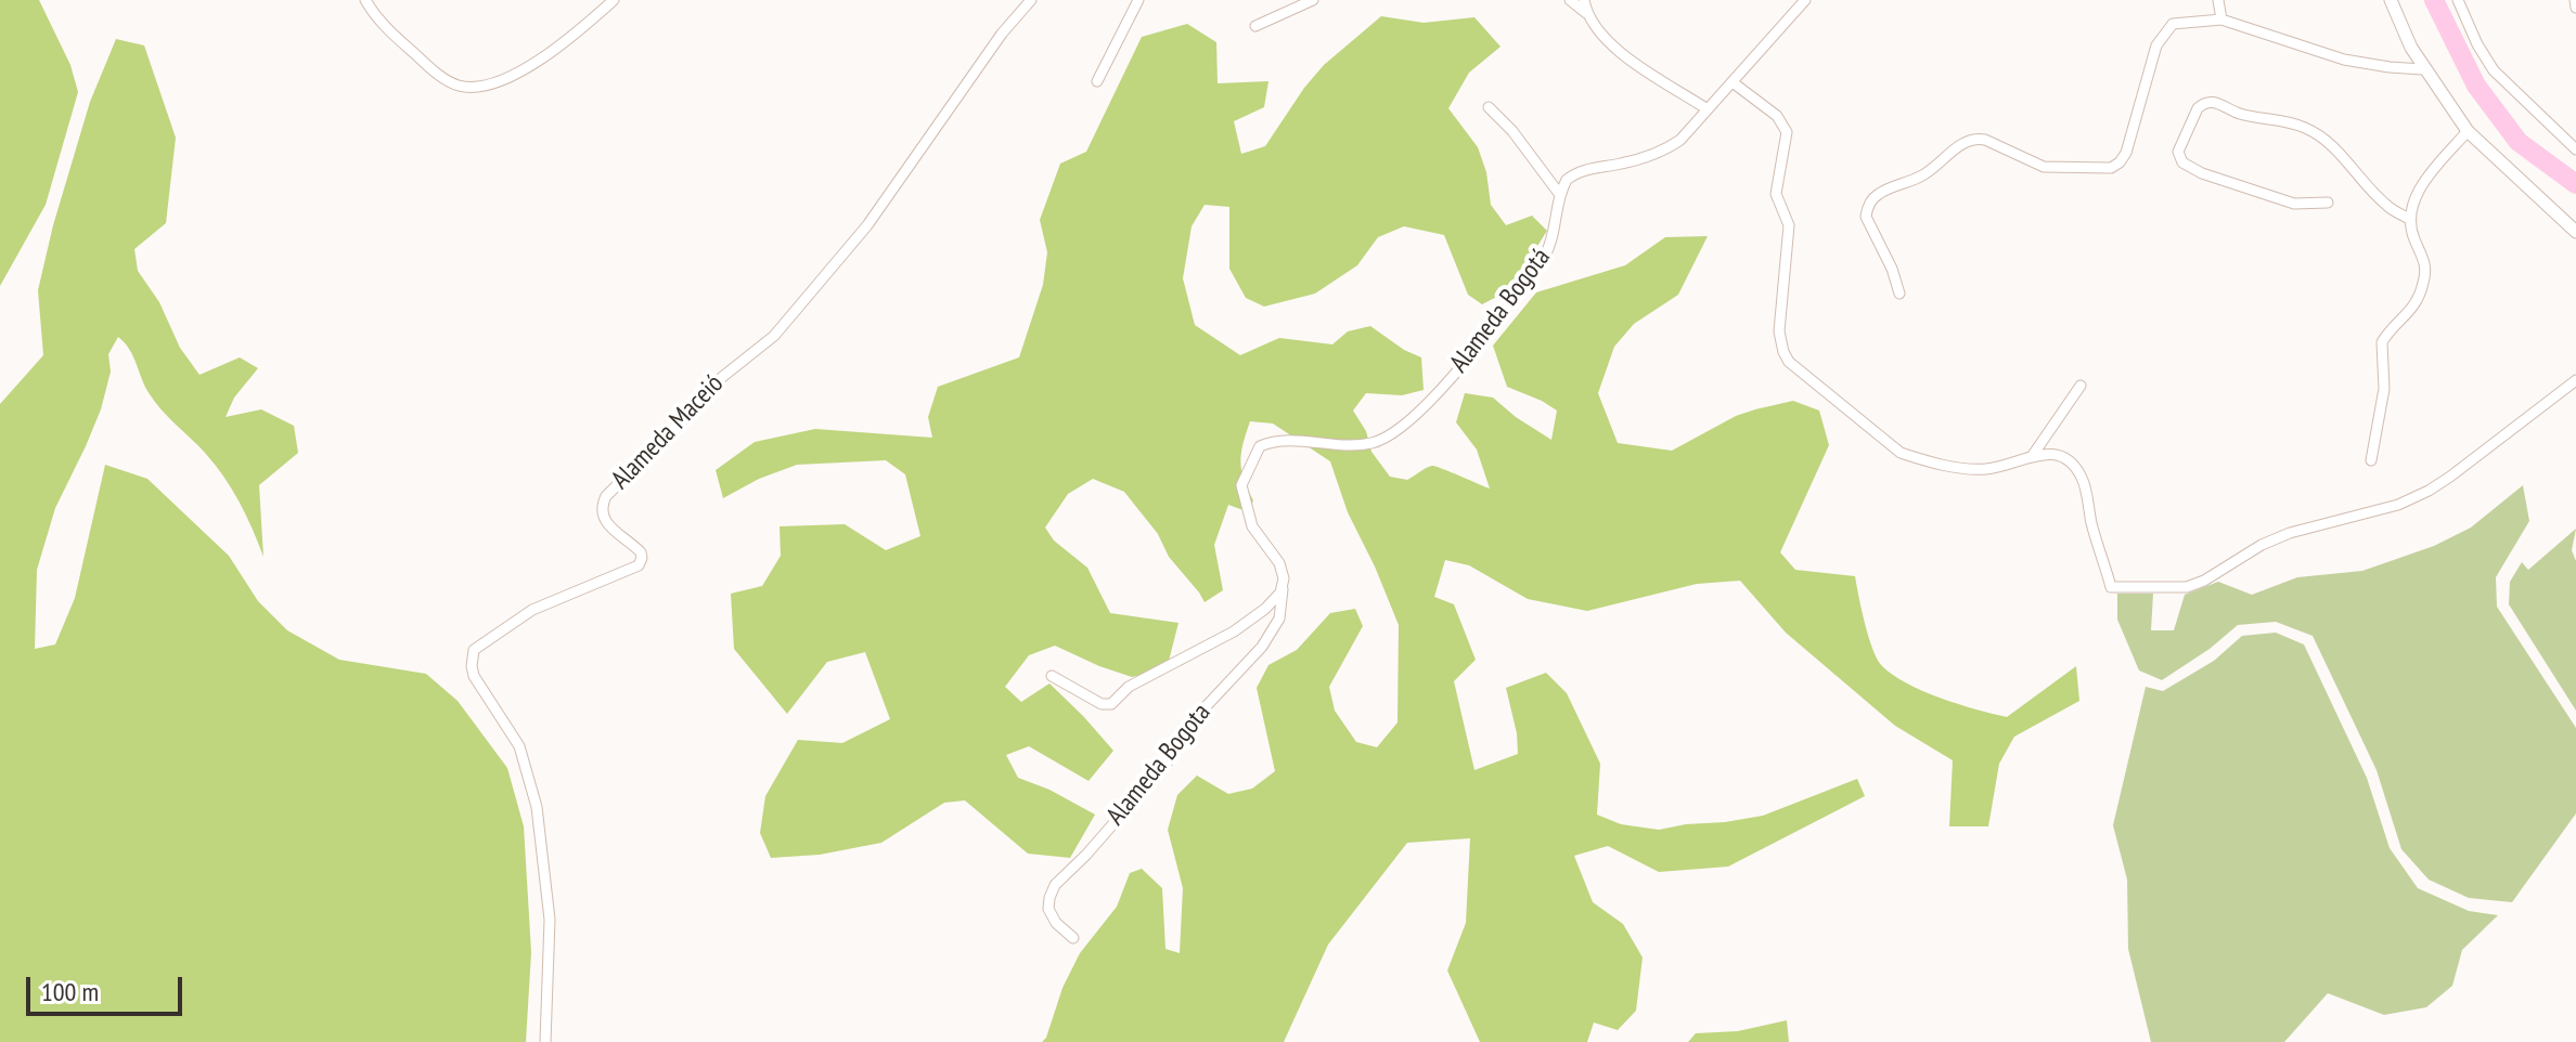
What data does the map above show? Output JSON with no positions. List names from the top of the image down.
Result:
{
  "streets": {
    "street": ["Alameda Bogotá", "Alameda Maceió", "Alameda Bogota"]
  },
  "crossings": [
    ["Alameda Bogotá", "Alameda Bogota"]
  ],
  "scale_bar": "100 m"
}
